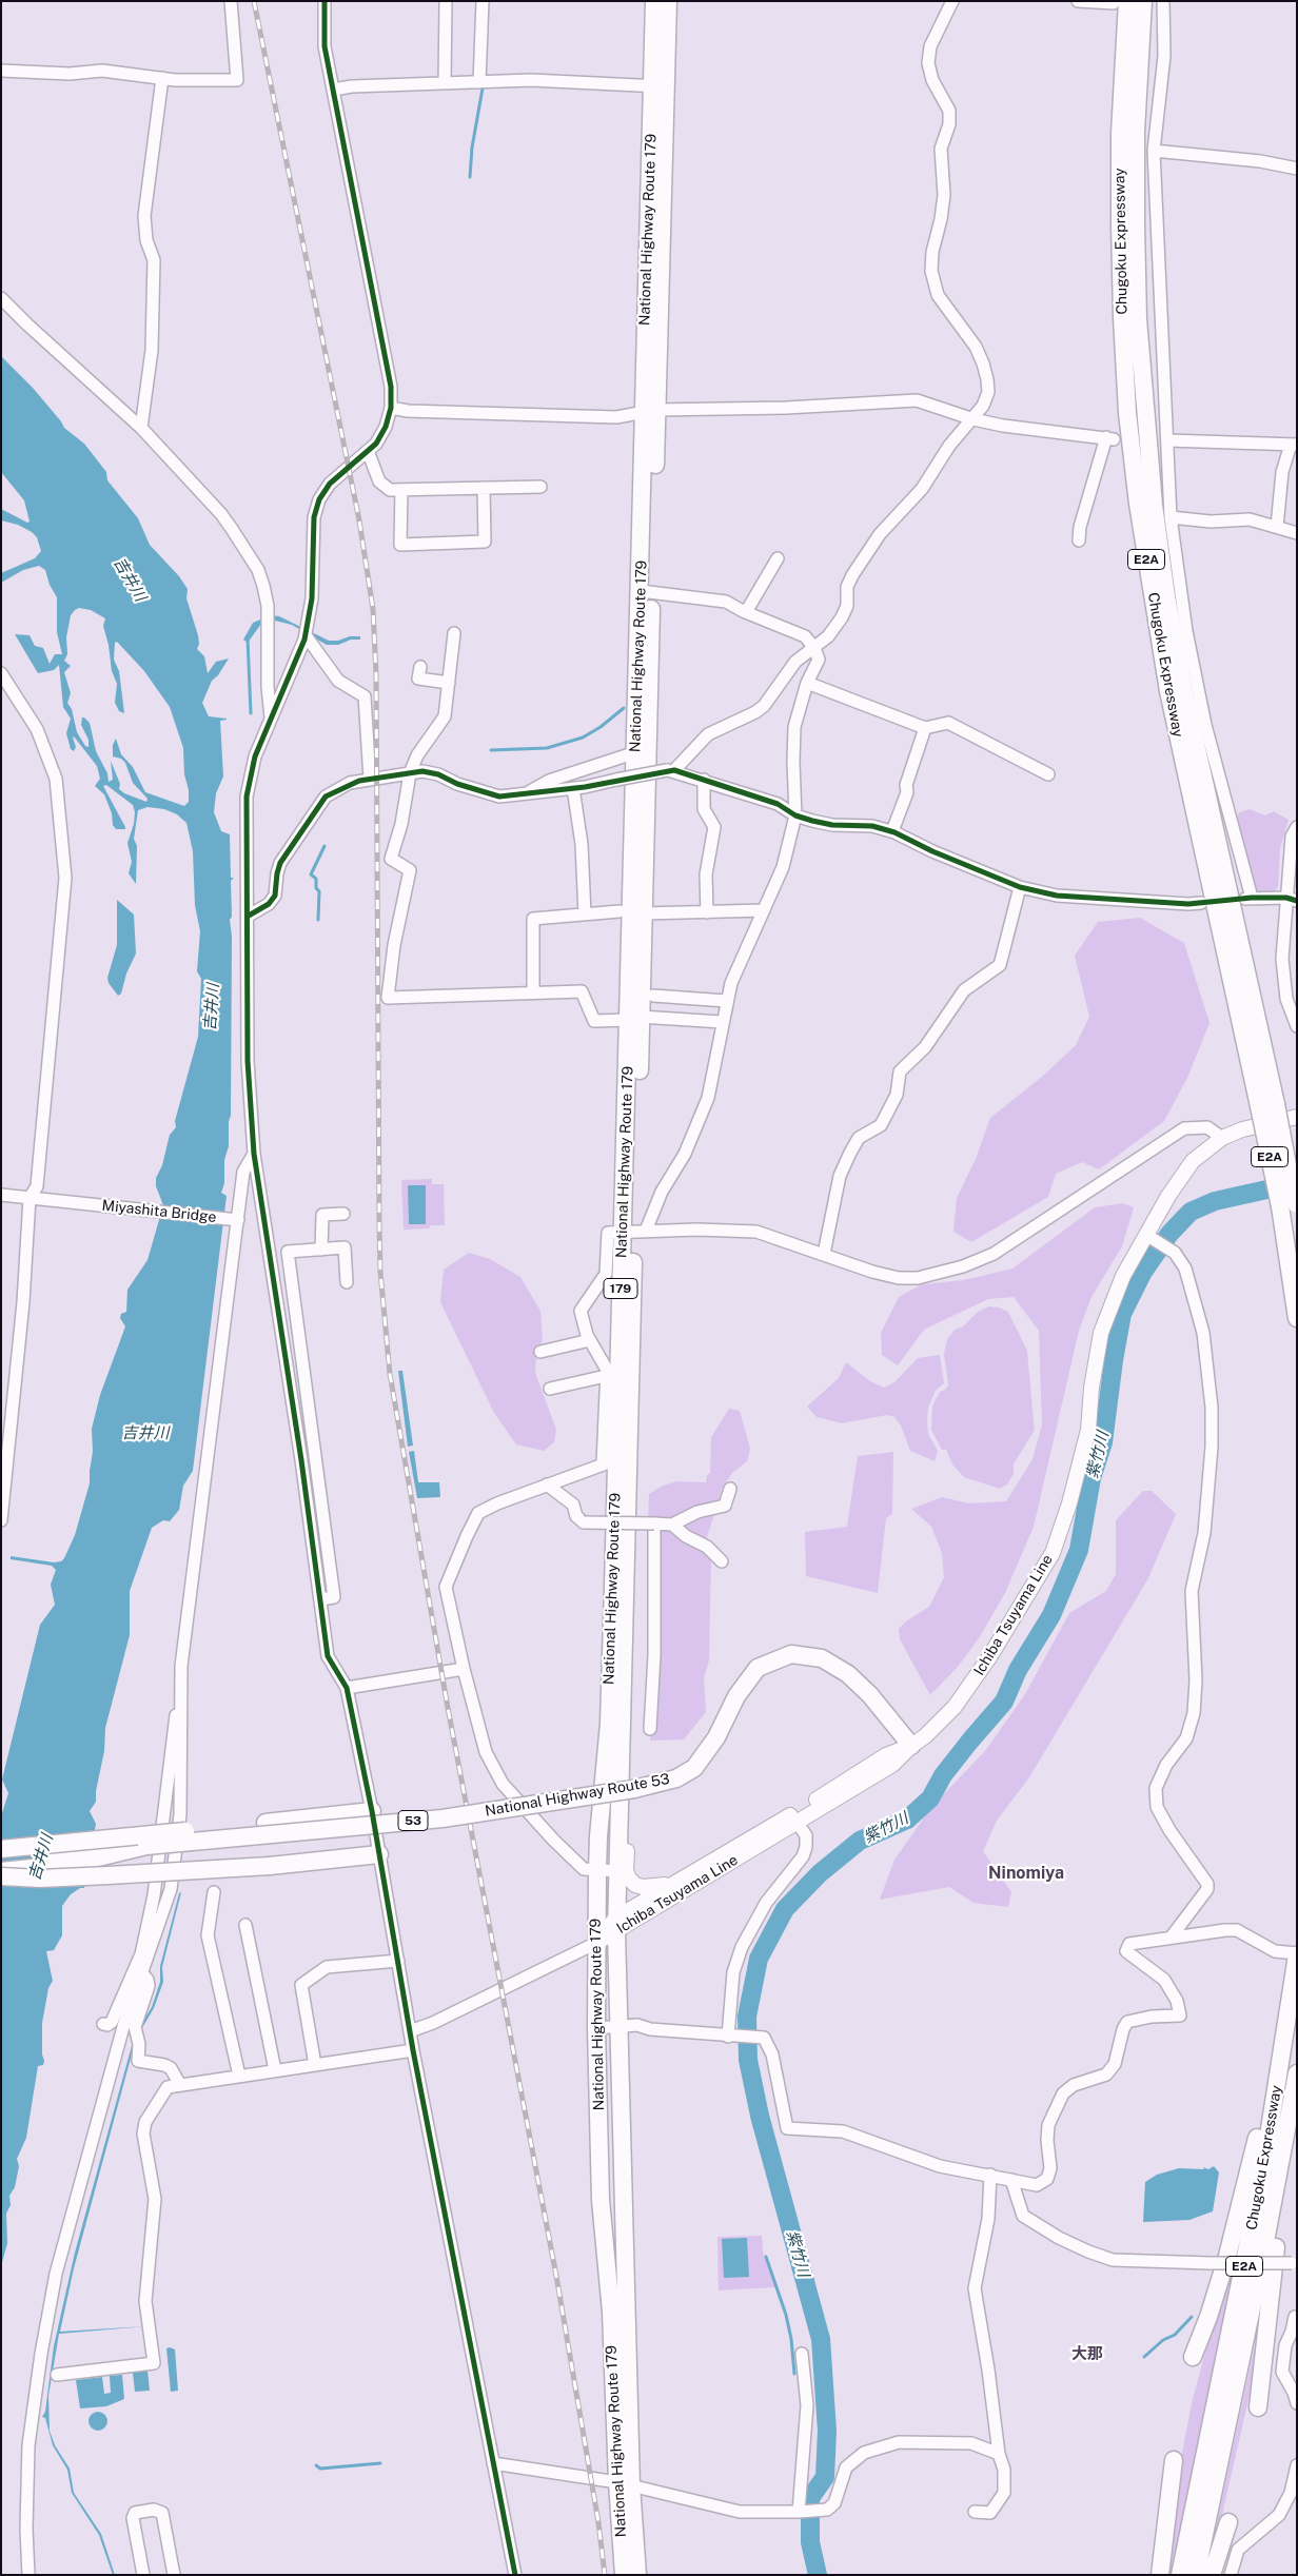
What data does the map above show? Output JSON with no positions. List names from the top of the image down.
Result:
{
  "streets": {
    "highway": [
      "National Highway Route 179",
      "Chugoku Expressway",
      "E2A",
      "179",
      "National Highway Route 53",
      "53"
    ],
    "main road": ["Ichiba Tsuyama Line"],
    "street": ["Miyashita Bridge"]
  },
  "crossings": [
    ["National Highway Route 179", "Ichiba Tsuyama Line"],
    ["Ichiba Tsuyama Line", "National Highway Route 53"]
  ],
  "districts": ["Ninomiya", "大那"],
  "water": ["吉井川", "紫竹川"]
}
